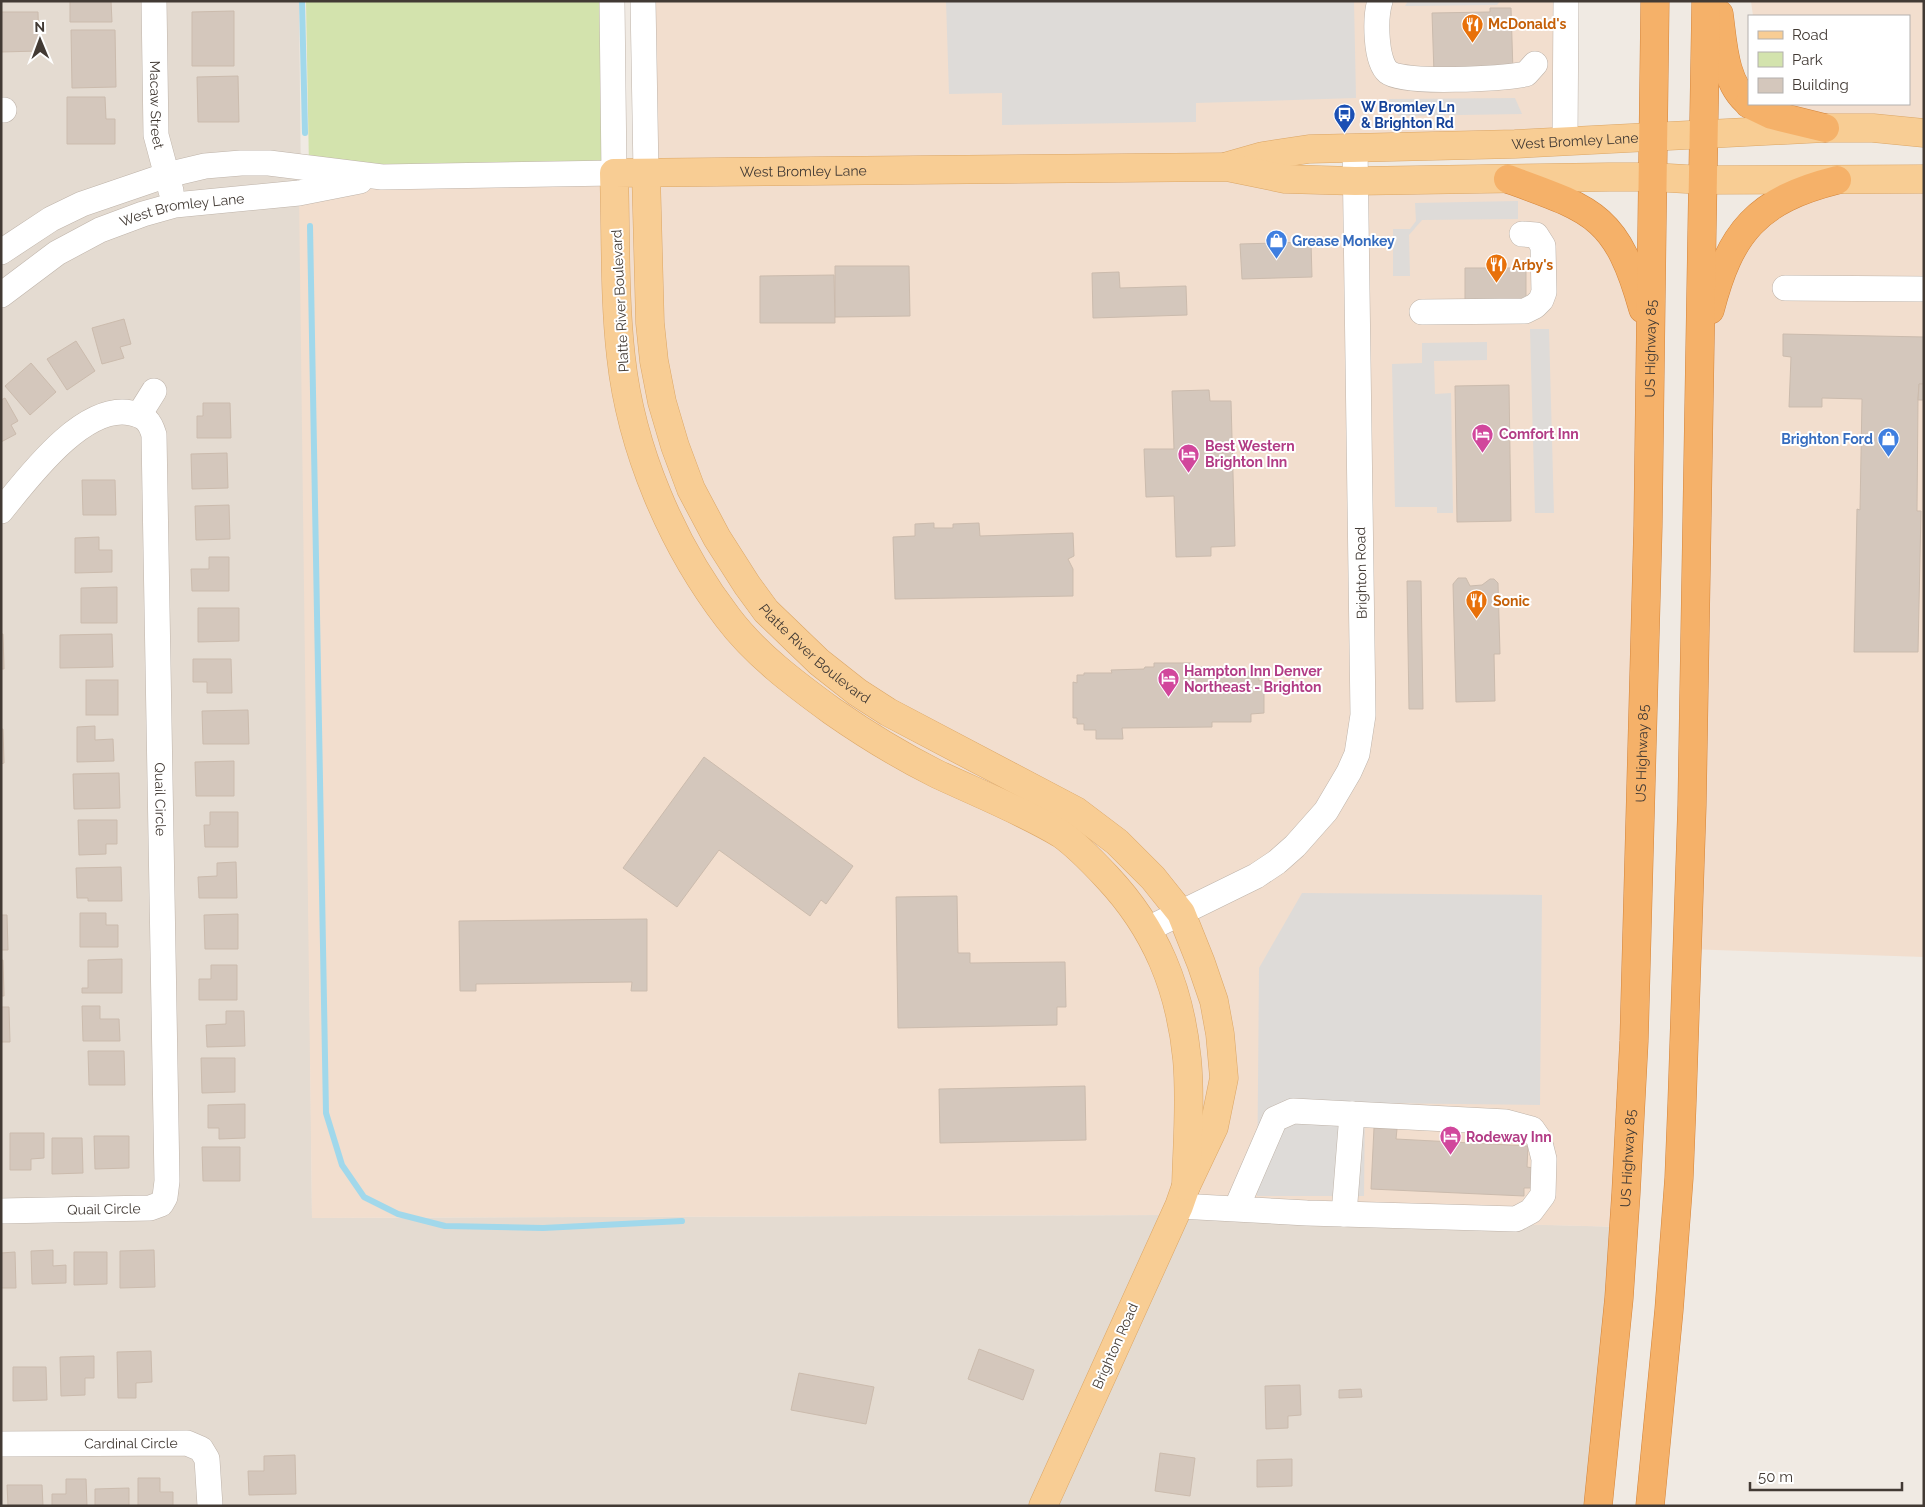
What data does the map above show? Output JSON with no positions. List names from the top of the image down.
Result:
{
  "streets": {
    "highway": ["US Highway 85"],
    "main road": ["West Bromley Lane", "Platte River Boulevard", "Brighton Road"],
    "street": ["Macaw Street", "Quail Circle", "Cardinal Circle"]
  },
  "crossings": [
    ["Macaw Street", "West Bromley Lane"],
    ["West Bromley Lane", "Platte River Boulevard"],
    ["West Bromley Lane", "US Highway 85"],
    ["West Bromley Lane", "Brighton Road"],
    ["Platte River Boulevard", "Brighton Road"]
  ],
  "places": {
    "restaurant": ["McDonald's", "Arby's", "Sonic"],
    "bus stop": ["W Bromley Ln & Brighton Rd"],
    "shop": ["Grease Monkey", "Brighton Ford"],
    "hotel": [
      "Comfort Inn",
      "Best Western Brighton Inn",
      "Hampton Inn Denver Northeast - Brighton",
      "Rodeway Inn"
    ]
  },
  "legend": ["Road", "Park", "Building"],
  "scale_bar": "50 m",
  "north": "top"
}
